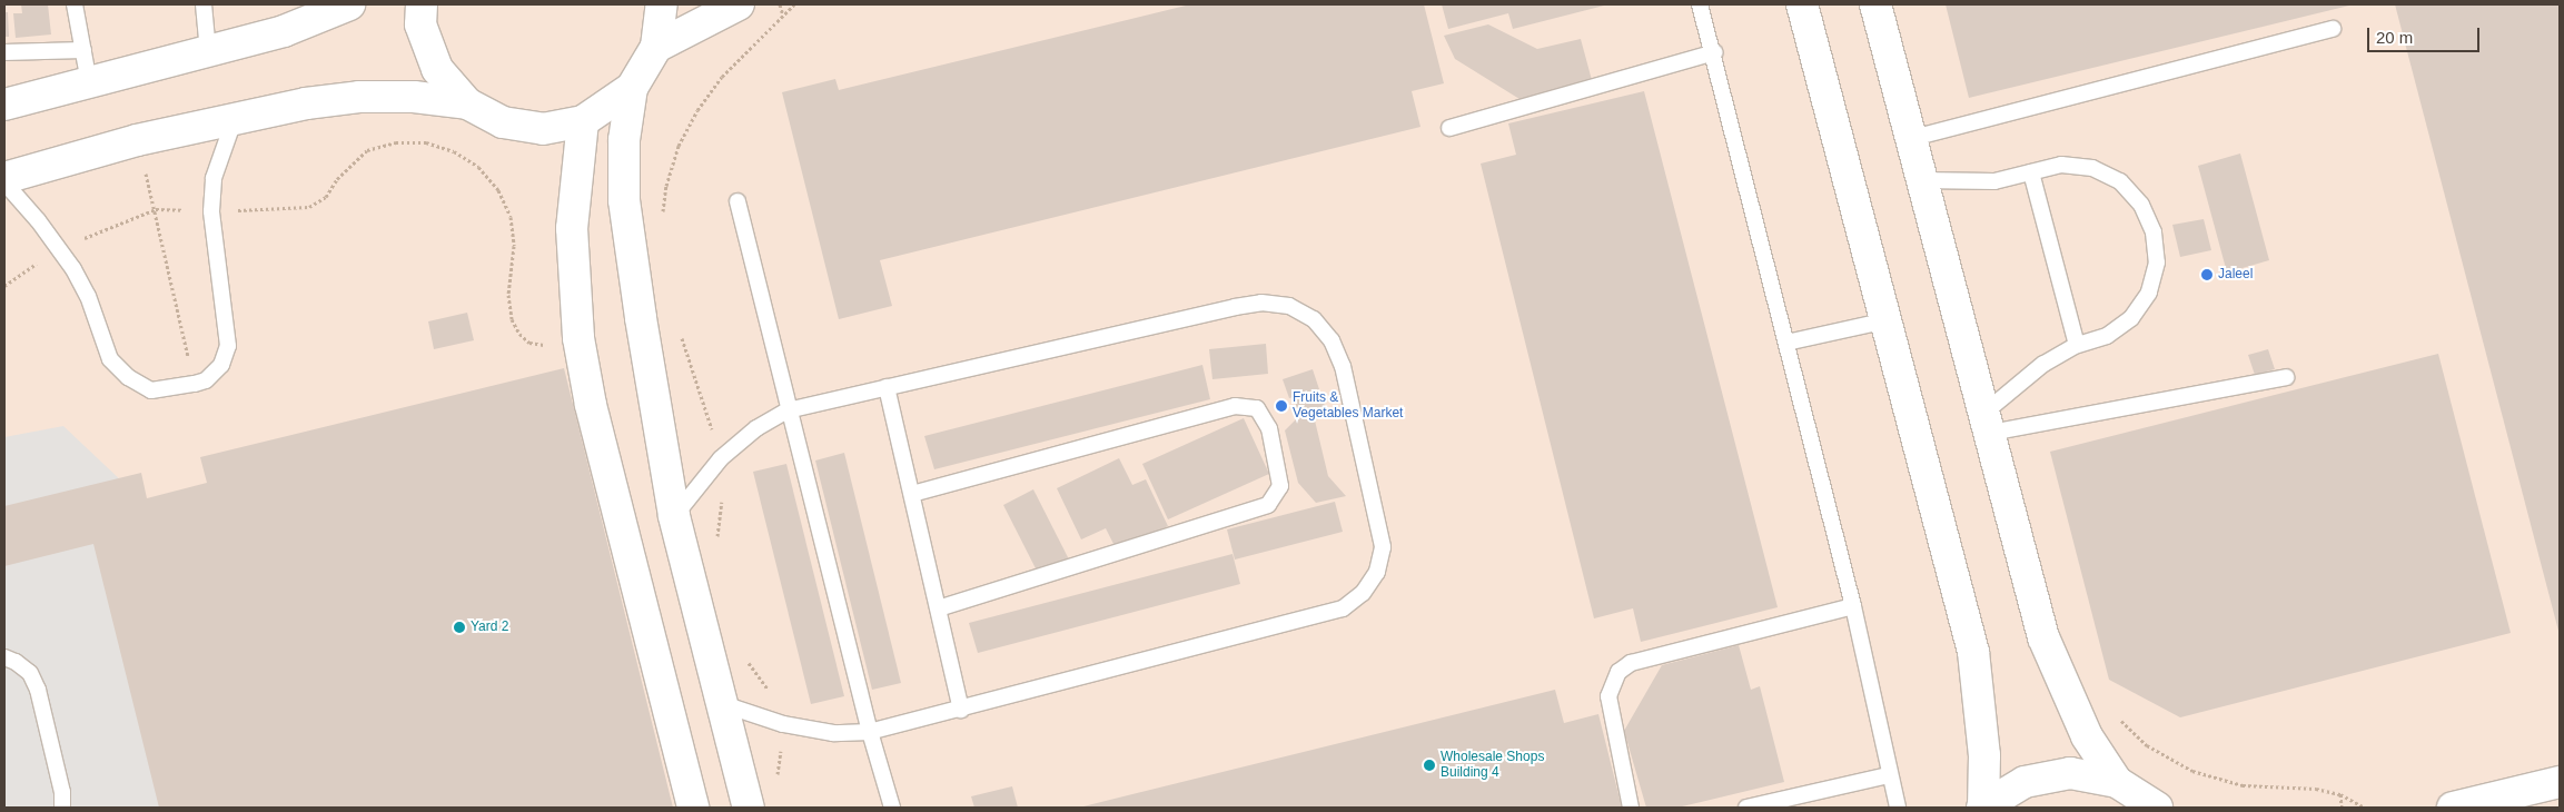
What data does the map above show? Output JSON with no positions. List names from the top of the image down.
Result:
{
  "places": [
    "Jaleel",
    "Fruits & Vegetables Market",
    "Yard 2",
    "Wholesale Shops Building 4"
  ],
  "scale_bar": "20 m"
}
